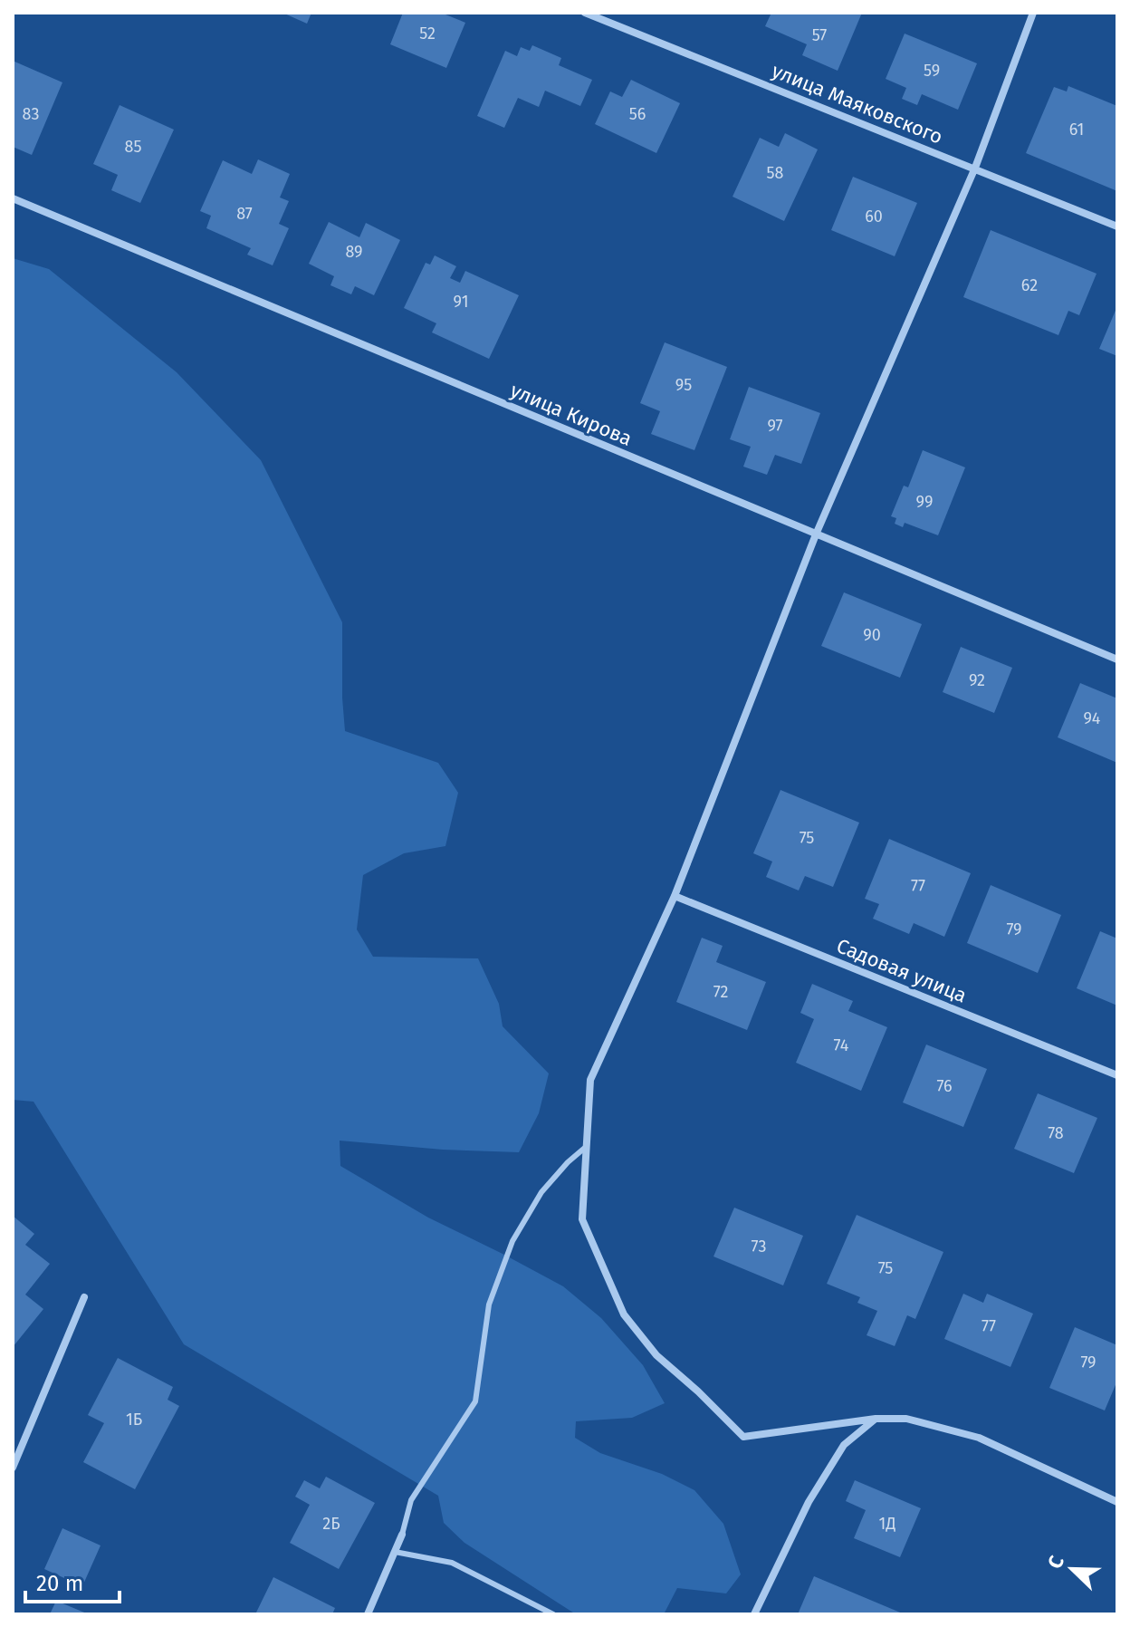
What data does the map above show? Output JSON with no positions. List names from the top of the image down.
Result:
{
  "streets": {
    "street": ["улица Маяковского", "улица Кирова", "Садовая улица"]
  },
  "house_numbers": [
    "52",
    "57",
    "59",
    "83",
    "56",
    "61",
    "85",
    "58",
    "87",
    "60",
    "89",
    "62",
    "91",
    "95",
    "97",
    "99",
    "90",
    "92",
    "94",
    "75",
    "77",
    "79",
    "72",
    "74",
    "76",
    "78",
    "73",
    "75",
    "77",
    "79",
    "1Б",
    "2Б",
    "1Д"
  ],
  "scale_bar": "20 m",
  "north": "top left"
}
